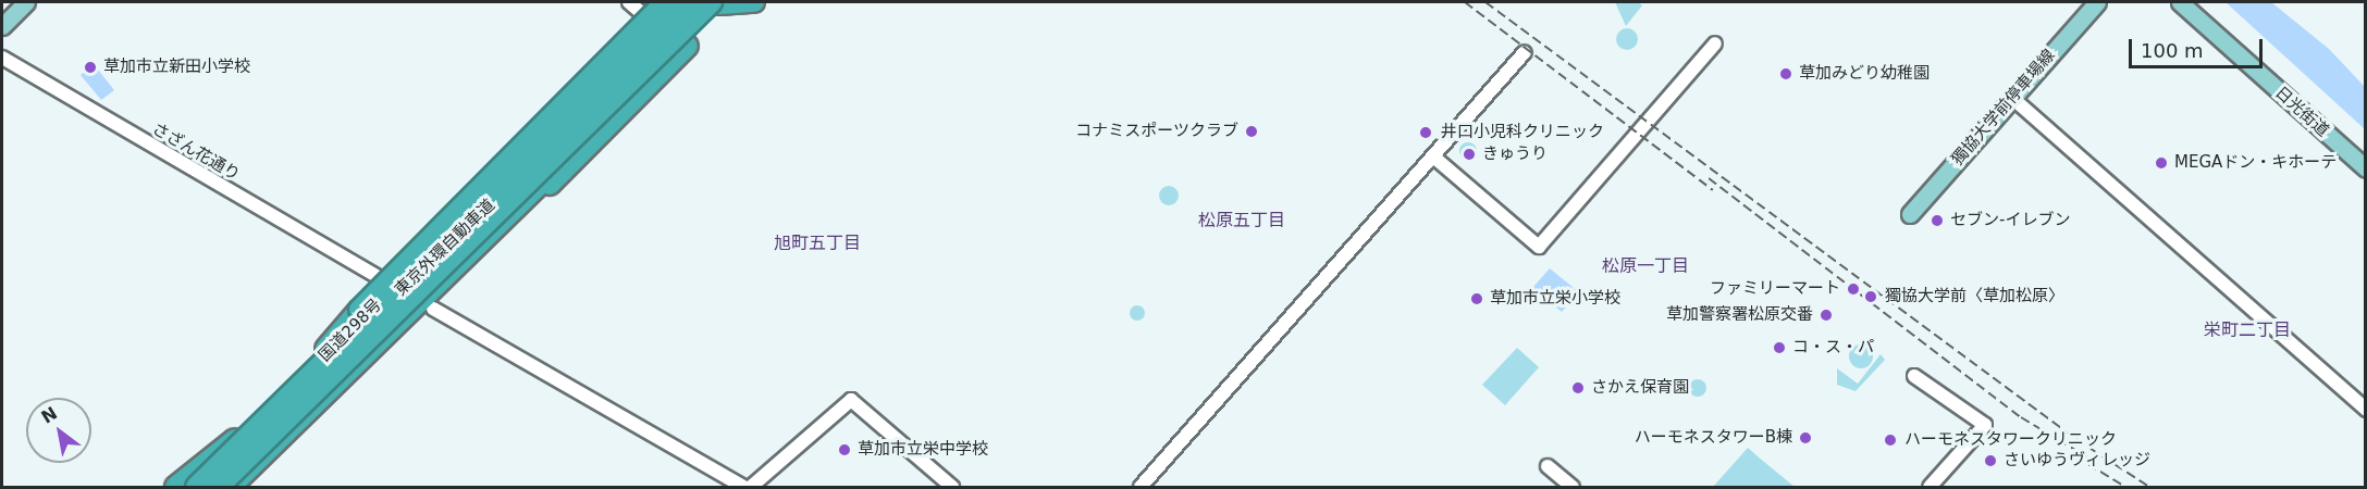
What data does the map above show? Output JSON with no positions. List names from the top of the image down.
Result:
{
  "streets": {
    "highway": ["東京外環自動車道", "国道298号"],
    "main road": ["獨協大学前停車場線", "日光街道"],
    "street": ["さざん花通り"]
  },
  "crossings": [
    ["東京外環自動車道", "国道298号"]
  ],
  "districts": [
    "松原五丁目",
    "旭町五丁目",
    "松原一丁目",
    "栄町二丁目"
  ],
  "places": [
    "草加市立新田小学校",
    "草加みどり幼稚園",
    "コナミスポーツクラブ",
    "井口小児科クリニック",
    "きゅうり",
    "MEGAドン・キホーテ",
    "セブン-イレブン",
    "ファミリーマート",
    "獨協大学前〈草加松原〉",
    "草加市立栄小学校",
    "草加警察署松原交番",
    "コ・ス・パ",
    "さかえ保育園",
    "ハーモネスタワーB棟",
    "ハーモネスタワークリニック",
    "草加市立栄中学校",
    "さいゆうヴィレッジ"
  ],
  "scale_bar": "100 m",
  "north": "top left"
}
